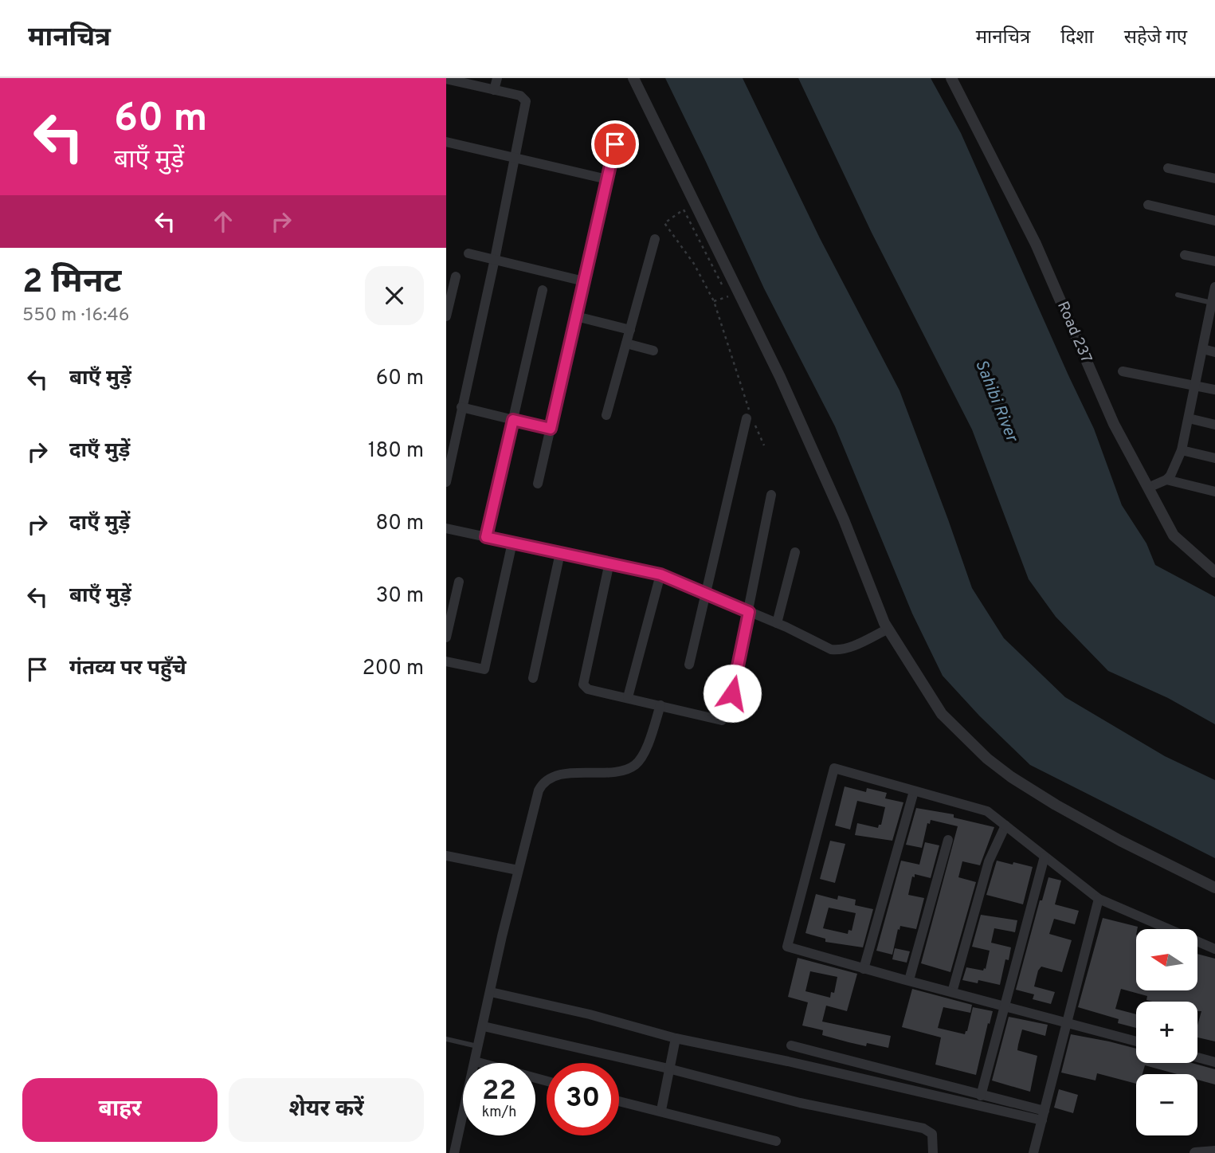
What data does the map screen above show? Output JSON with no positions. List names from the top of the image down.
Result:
{
  "streets": {
    "street": ["Road 237"]
  },
  "water": ["Sahibi River"],
  "north": "left",
  "page": {
    "header": "मानचित्र",
    "nav": ["मानचित्र", "दिशा", "सहेजे गए"],
    "turn": ["60 m", "बाएँ मुड़ें"],
    "heading": ["2 मिनट", "550 m · 16:46"],
    "list": [
      {
        "name": "बाएँ मुड़ें",
        "value": "60 m"
      },
      {
        "name": "दाएँ मुड़ें",
        "value": "180 m"
      },
      {
        "name": "दाएँ मुड़ें",
        "value": "80 m"
      },
      {
        "name": "बाएँ मुड़ें",
        "value": "30 m"
      },
      {
        "name": "गंतव्य पर पहुँचे",
        "value": "200 m"
      }
    ],
    "map_buttons": ["+", "−"],
    "speed": "22 km/h",
    "limit": "30",
    "buttons": ["बाहर", "शेयर करें"]
  }
}
